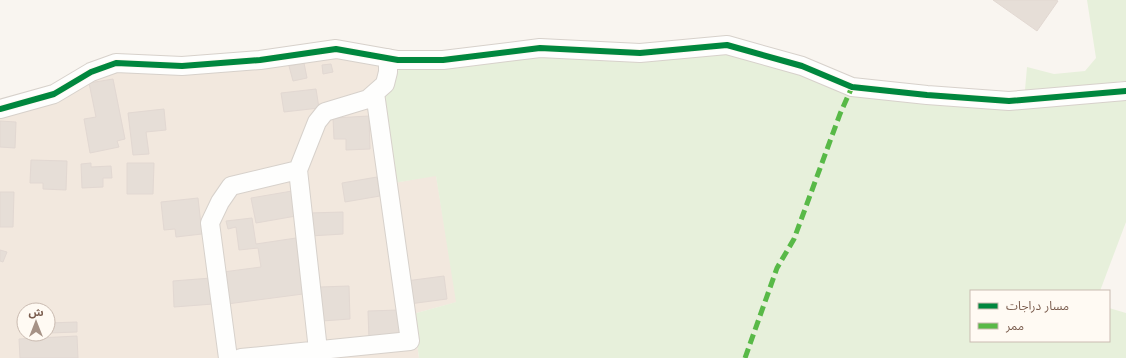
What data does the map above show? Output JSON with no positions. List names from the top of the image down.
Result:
{
  "legend": ["مسار دراجات", "ممر"],
  "north": "top"
}
